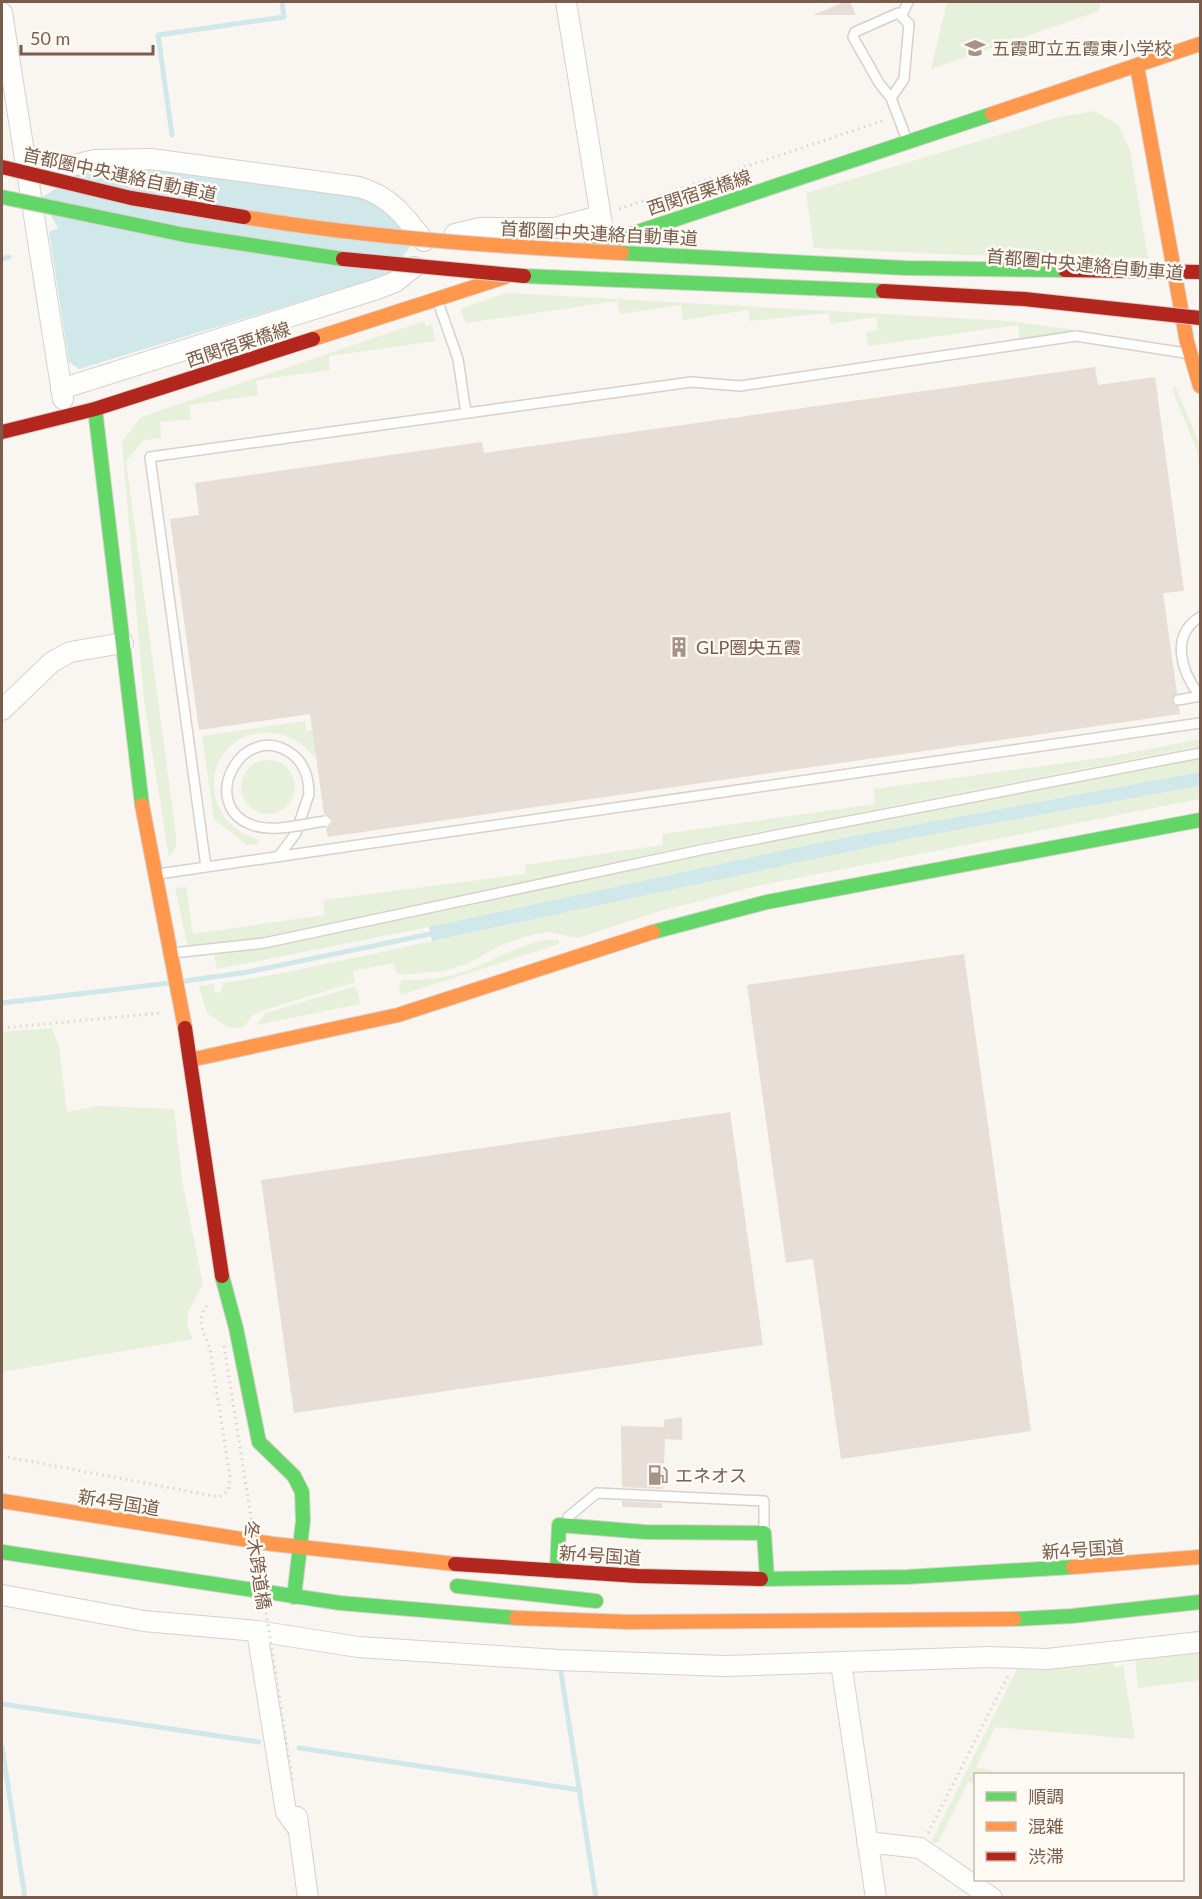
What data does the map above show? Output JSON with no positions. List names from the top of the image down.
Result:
{
  "streets": {
    "main road": ["首都圏中央連絡自動車道", "西関宿栗橋線", "新4号国道"],
    "path": ["冬木跨道橋"]
  },
  "places": {
    "school or university": ["五霞町立五霞東小学校"],
    "building": ["GLP圏央五霞"],
    "fuel station": ["エネオス"]
  },
  "legend": ["順調", "混雑", "渋滞"],
  "scale_bar": "50 m"
}
